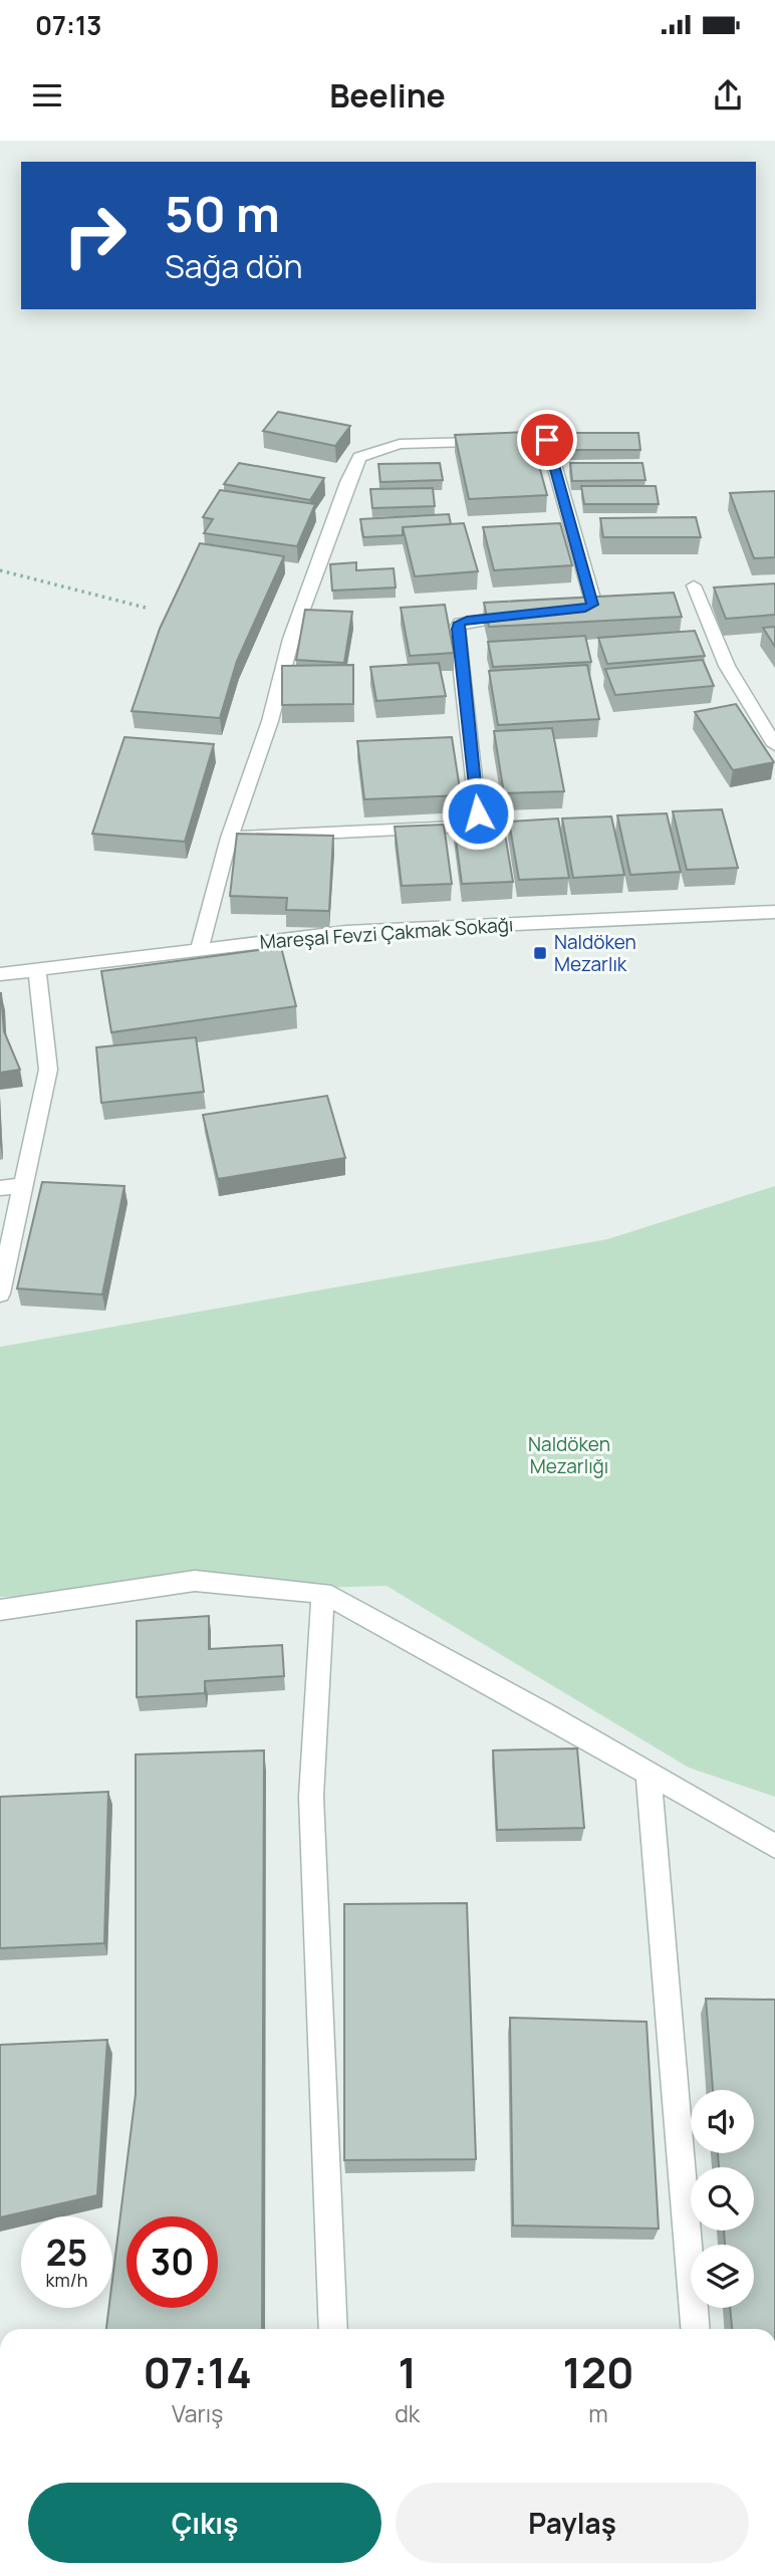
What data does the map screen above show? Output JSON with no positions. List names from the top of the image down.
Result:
{
  "streets": {
    "street": ["Mareşal Fevzi Çakmak Sokağı"]
  },
  "parks": ["Naldöken Mezarlığı"],
  "places": {
    "transit": ["Naldöken Mezarlık"]
  },
  "page": {
    "status": "07:13",
    "header": "Beeline",
    "turn": ["50 m", "Sağa dön"],
    "speed": "25 km/h",
    "limit": "30",
    "eta": [
      "07:14",
      "Varış",
      "1",
      "dk",
      "120",
      "m"
    ],
    "buttons": ["Çıkış", "Paylaş"]
  }
}
